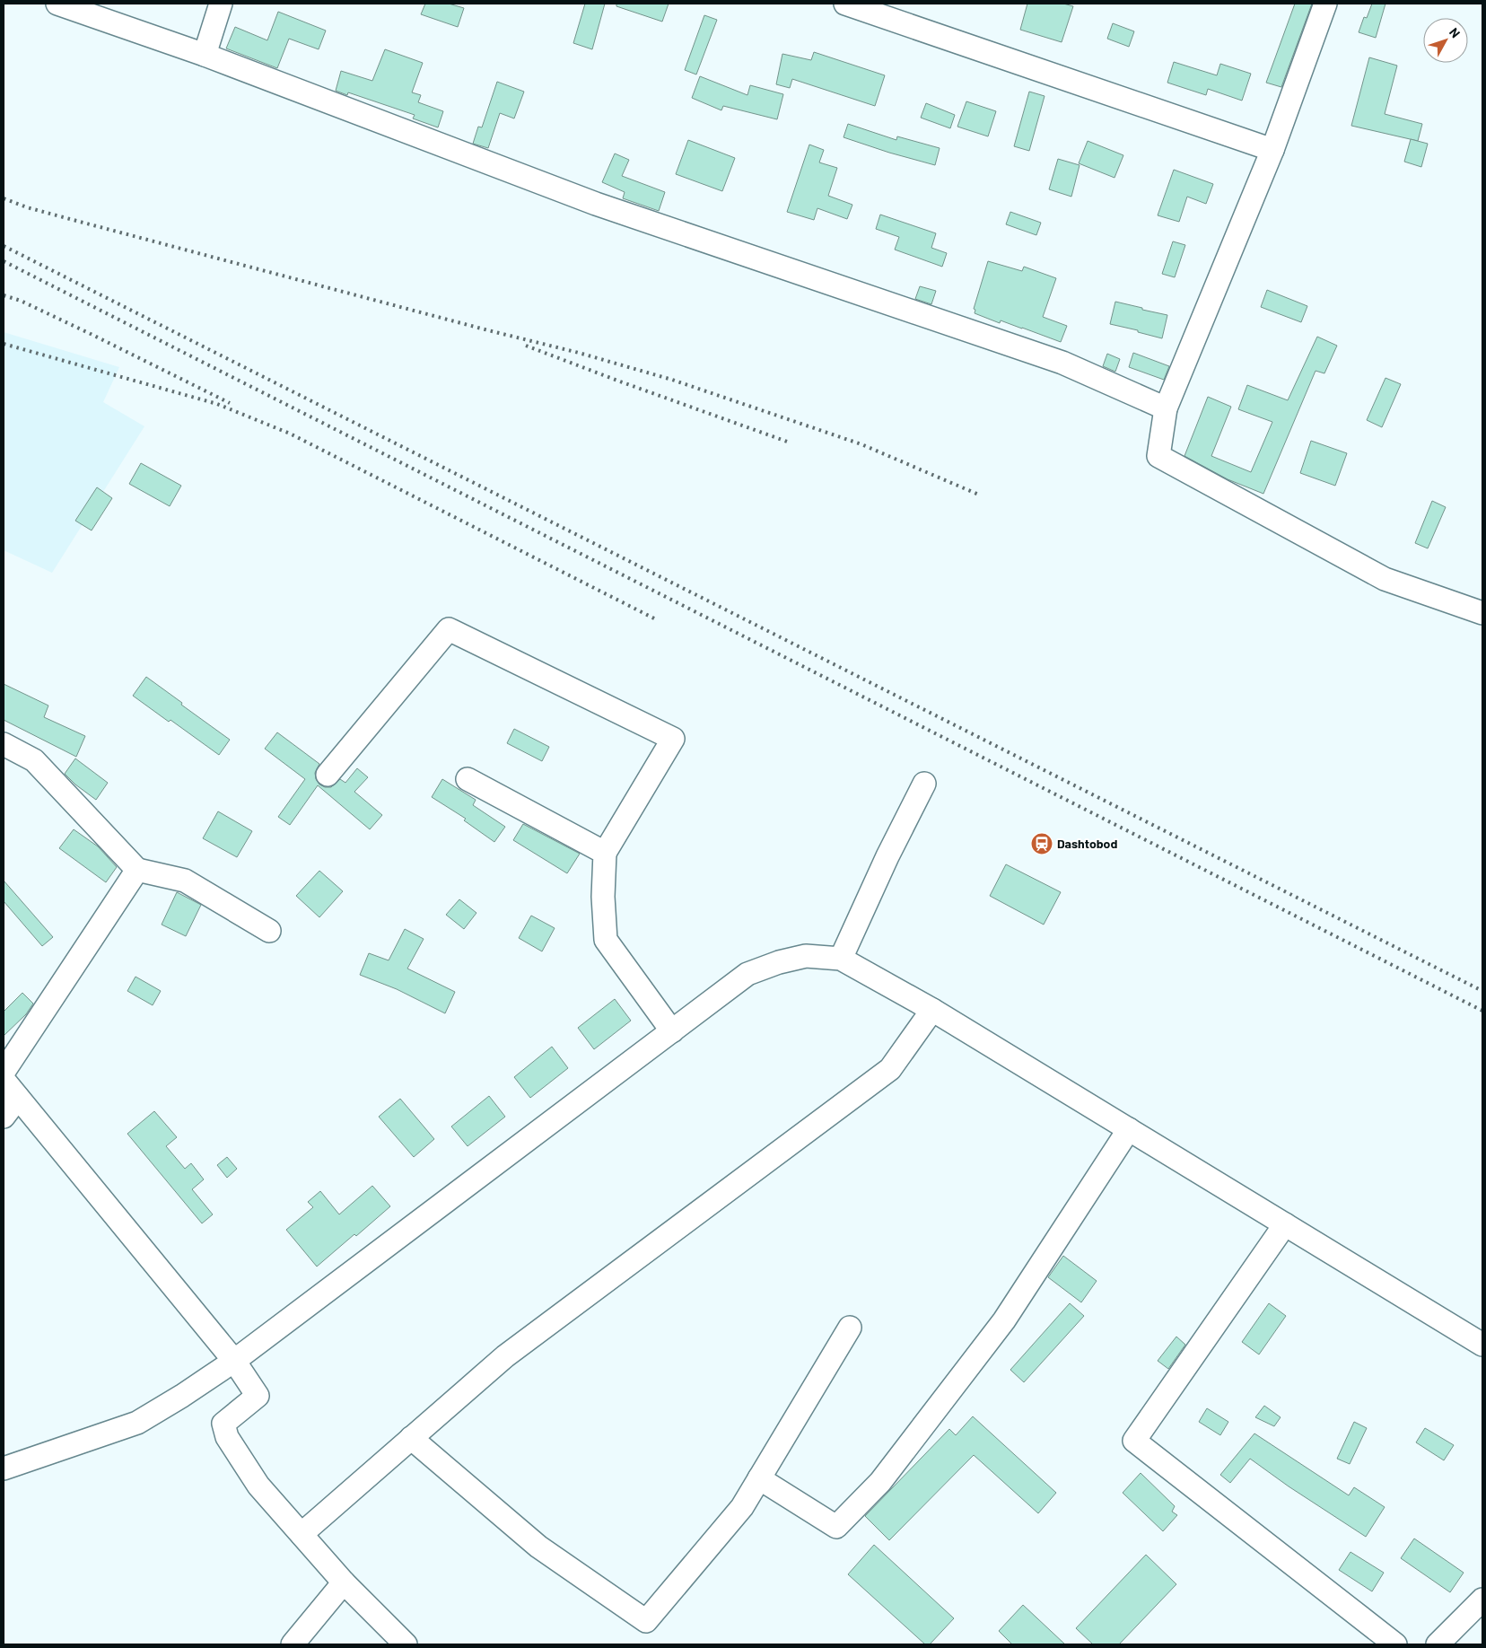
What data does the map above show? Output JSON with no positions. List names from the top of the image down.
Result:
{
  "places": {
    "station": ["Dashtobod"]
  },
  "north": "top right"
}
